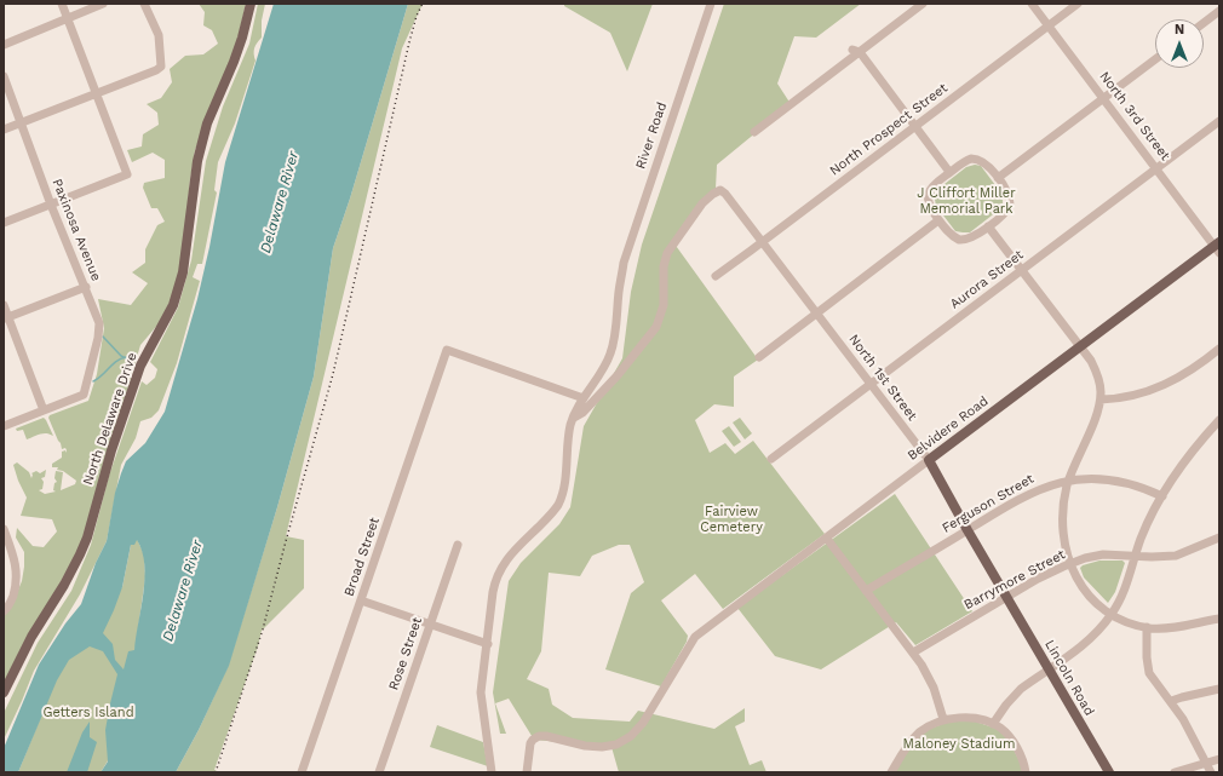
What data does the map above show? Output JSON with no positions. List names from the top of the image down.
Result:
{
  "streets": {
    "main road": [
      "North 1st Street",
      "North Delaware Drive",
      "Belvidere Road",
      "Lincoln Road"
    ],
    "street": [
      "North 3rd Street",
      "North Prospect Street",
      "River Road",
      "Paxinosa Avenue",
      "Aurora Street",
      "Ferguson Street",
      "Broad Street",
      "Barrymore Street",
      "Rose Street"
    ]
  },
  "crossings": [
    ["North 3rd Street", "North Prospect Street"],
    ["North 3rd Street", "Aurora Street"],
    ["North 3rd Street", "Belvidere Road"],
    ["North Prospect Street", "North 1st Street"],
    ["River Road", "North 1st Street"],
    ["River Road", "Broad Street"],
    ["Aurora Street", "North 1st Street"],
    ["North 1st Street", "Belvidere Road"],
    ["North 1st Street", "Ferguson Street"],
    ["North 1st Street", "Barrymore Street"],
    ["North 1st Street", "Lincoln Road"],
    ["Barrymore Street", "Lincoln Road"]
  ],
  "water": ["Delaware River"],
  "parks": [
    "J Cliffort Miller Memorial Park",
    "Fairview Cemetery",
    "Getters Island",
    "Maloney Stadium"
  ],
  "north": "top"
}
